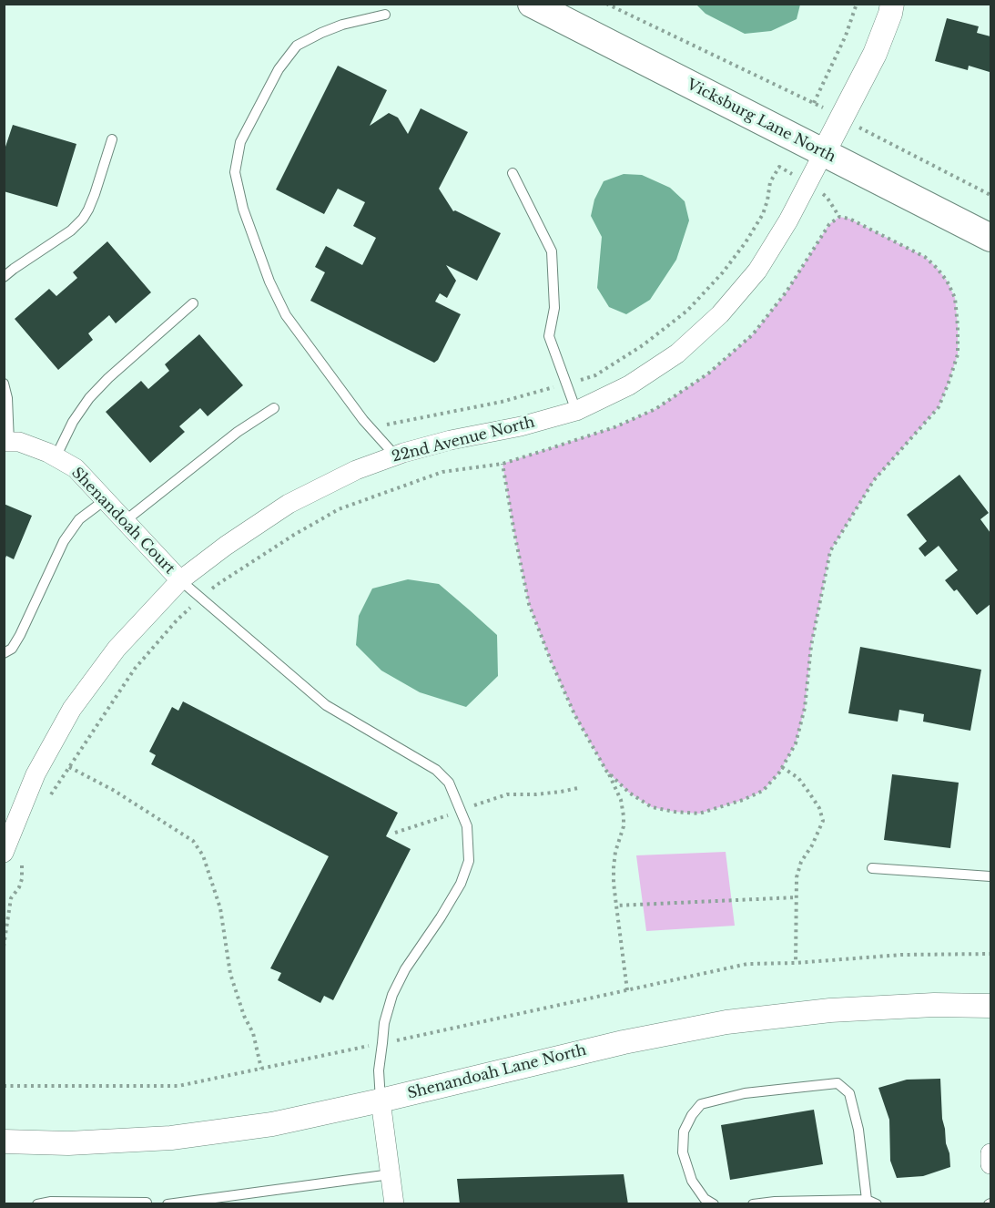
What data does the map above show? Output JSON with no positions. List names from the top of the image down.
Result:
{
  "streets": {
    "main road": ["Vicksburg Lane North"],
    "street": ["22nd Avenue North", "Shenandoah Court", "Shenandoah Lane North"]
  },
  "crossings": [
    ["Vicksburg Lane North", "22nd Avenue North"],
    ["22nd Avenue North", "Shenandoah Court"]
  ]
}
